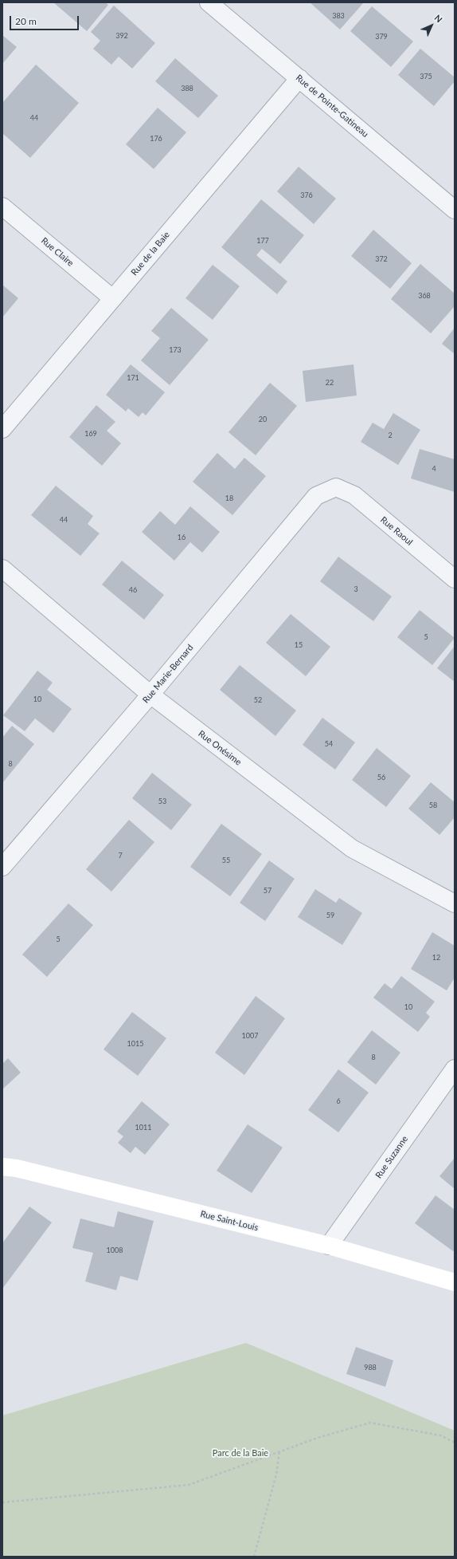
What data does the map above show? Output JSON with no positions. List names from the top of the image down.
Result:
{
  "streets": {
    "street": [
      "Rue de Pointe-Gatineau",
      "Rue Claire",
      "Rue de la Baie",
      "Rue Raoul",
      "Rue Marie-Bernard",
      "Rue Onésime",
      "Rue Suzanne",
      "Rue Saint-Louis"
    ]
  },
  "crossings": [
    ["Rue de Pointe-Gatineau", "Rue de la Baie"],
    ["Rue Claire", "Rue de la Baie"],
    ["Rue Raoul", "Rue Marie-Bernard"],
    ["Rue Marie-Bernard", "Rue Onésime"],
    ["Rue Suzanne", "Rue Saint-Louis"]
  ],
  "parks": ["Parc de la Baie"],
  "house_numbers": [
    "383",
    "392",
    "379",
    "375",
    "388",
    "44",
    "176",
    "376",
    "177",
    "372",
    "368",
    "173",
    "171",
    "22",
    "20",
    "169",
    "2",
    "4",
    "18",
    "44",
    "16",
    "3",
    "46",
    "5",
    "15",
    "10",
    "52",
    "54",
    "8",
    "56",
    "53",
    "58",
    "7",
    "55",
    "57",
    "59",
    "5",
    "12",
    "10",
    "1007",
    "1015",
    "8",
    "6",
    "1011",
    "1008",
    "988"
  ],
  "scale_bar": "20 m",
  "north": "top right"
}
